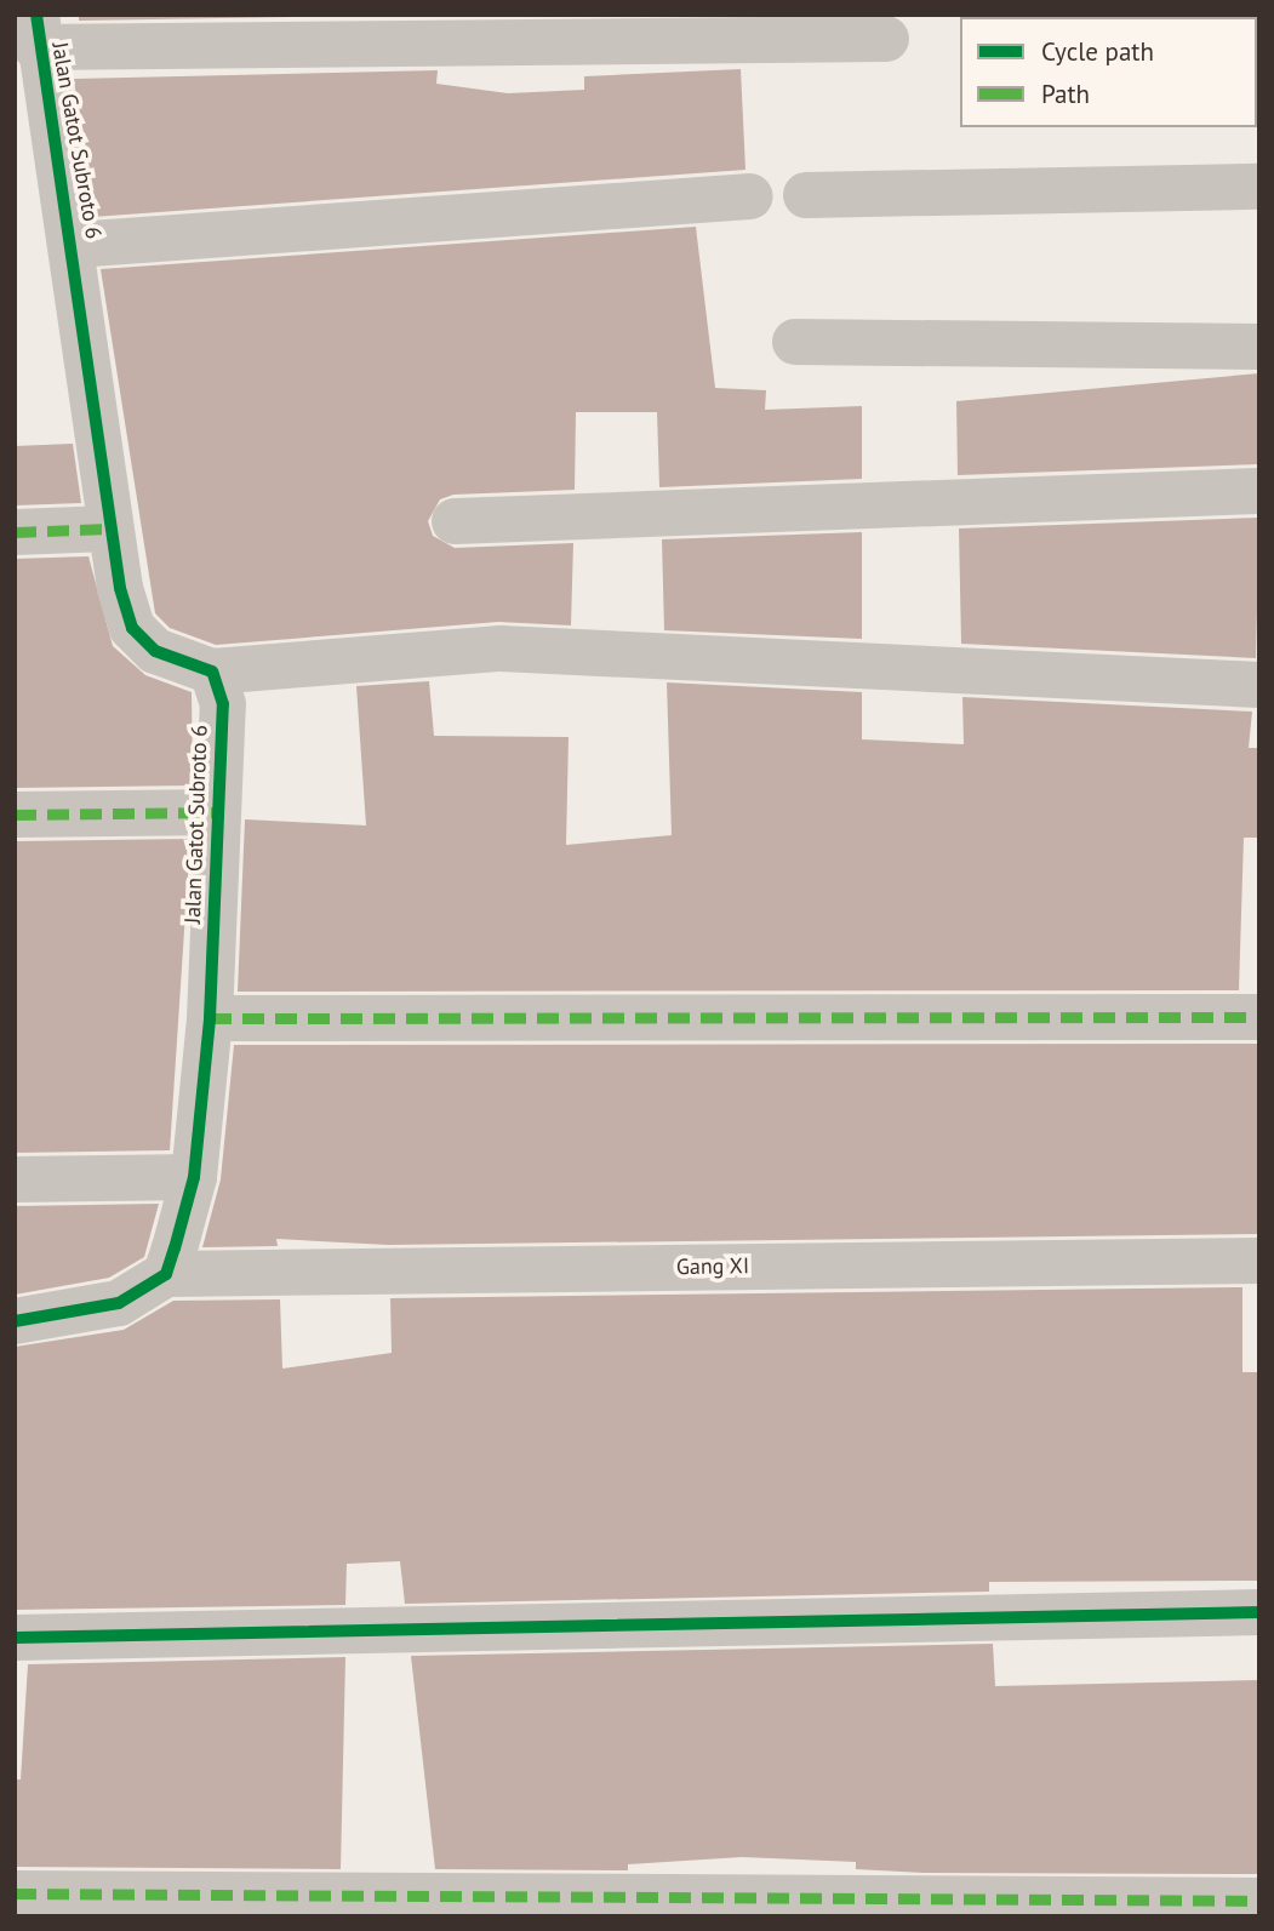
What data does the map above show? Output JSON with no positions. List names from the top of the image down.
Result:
{
  "streets": {
    "street": ["Jalan Gatot Subroto 6", "Gang XI"]
  },
  "crossings": [
    ["Jalan Gatot Subroto 6", "Gang XI"]
  ],
  "legend": ["Cycle path", "Path"]
}
